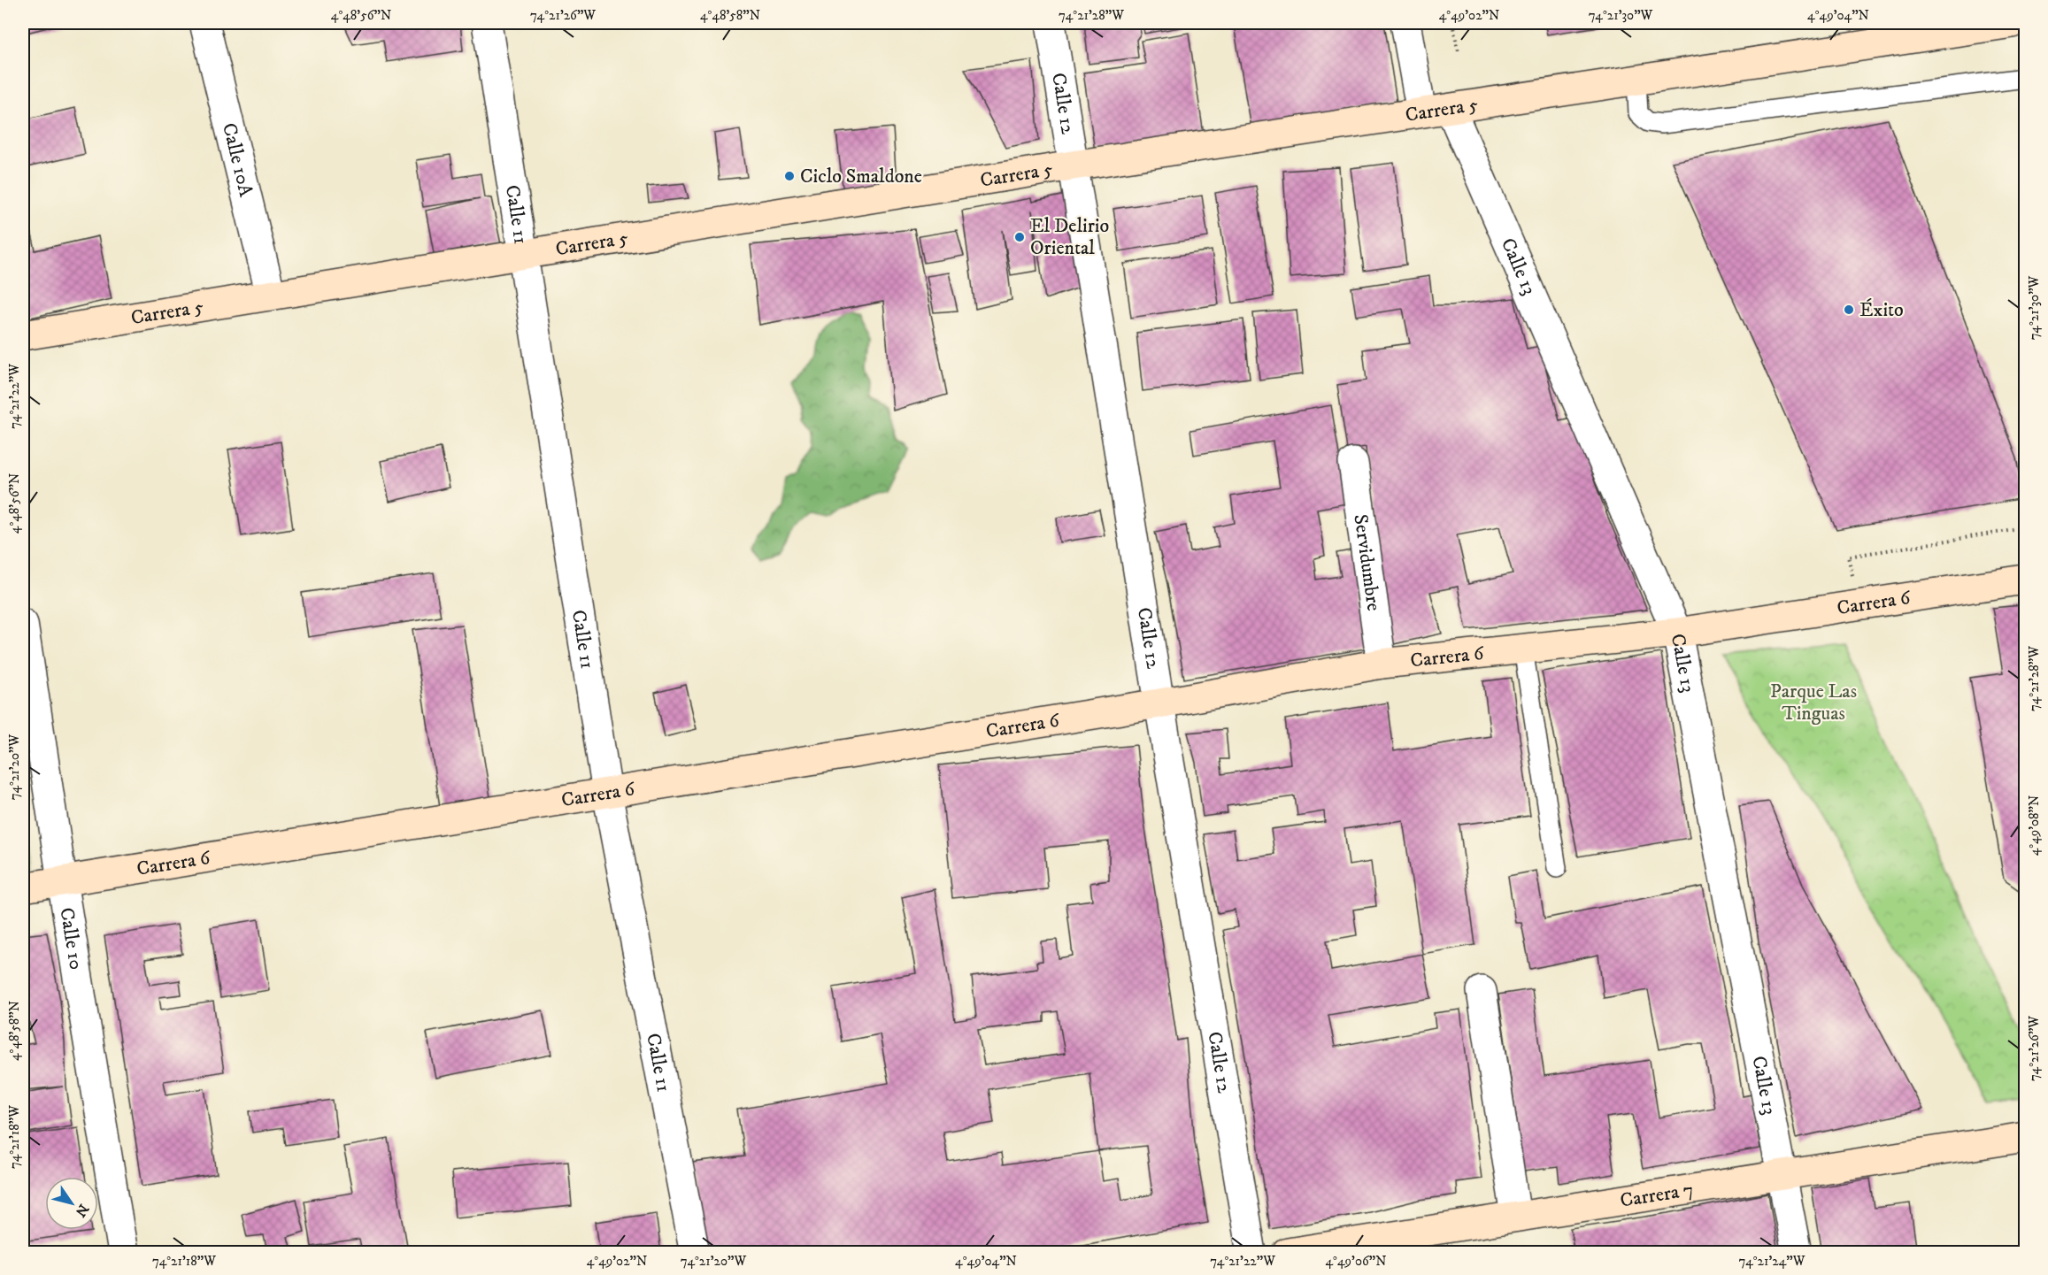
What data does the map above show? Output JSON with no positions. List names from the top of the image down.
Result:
{
  "streets": {
    "street": [
      "Calle 12",
      "Carrera 5",
      "Calle 10A",
      "Calle 11",
      "Calle 13",
      "Servidumbre",
      "Carrera 6",
      "Calle 10",
      "Carrera 7"
    ]
  },
  "crossings": [
    ["Calle 12", "Carrera 5"],
    ["Calle 12", "Carrera 6"],
    ["Carrera 5", "Calle 10A"],
    ["Carrera 5", "Calle 11"],
    ["Carrera 5", "Calle 13"],
    ["Calle 11", "Carrera 6"],
    ["Calle 13", "Carrera 6"],
    ["Calle 13", "Carrera 7"],
    ["Servidumbre", "Carrera 6"],
    ["Carrera 6", "Calle 10"]
  ],
  "parks": ["Parque Las Tinguas"],
  "places": ["Ciclo Smaldone", "El Delirio Oriental", "Éxito"],
  "north": "bottom right",
  "coordinates": [
    "4°48'56\"N",
    "74°21'26\"W",
    "4°48'58\"N",
    "74°21'28\"W",
    "4°49'02\"N",
    "74°21'30\"W",
    "4°49'04\"N",
    "74°21'22\"W",
    "74°21'20\"W",
    "4°49'08\"N",
    "74°21'18\"W",
    "4°49'06\"N",
    "74°21'24\"W"
  ]
}
